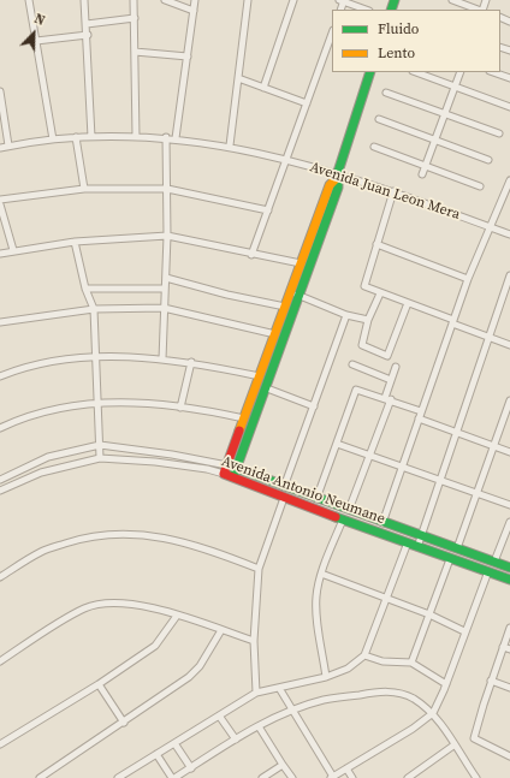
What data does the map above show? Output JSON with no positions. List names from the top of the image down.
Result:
{
  "streets": {
    "street": ["Avenida Juan Leon Mera", "Avenida Antonio Neumane"]
  },
  "legend": ["Fluido", "Lento"],
  "north": "top right"
}
